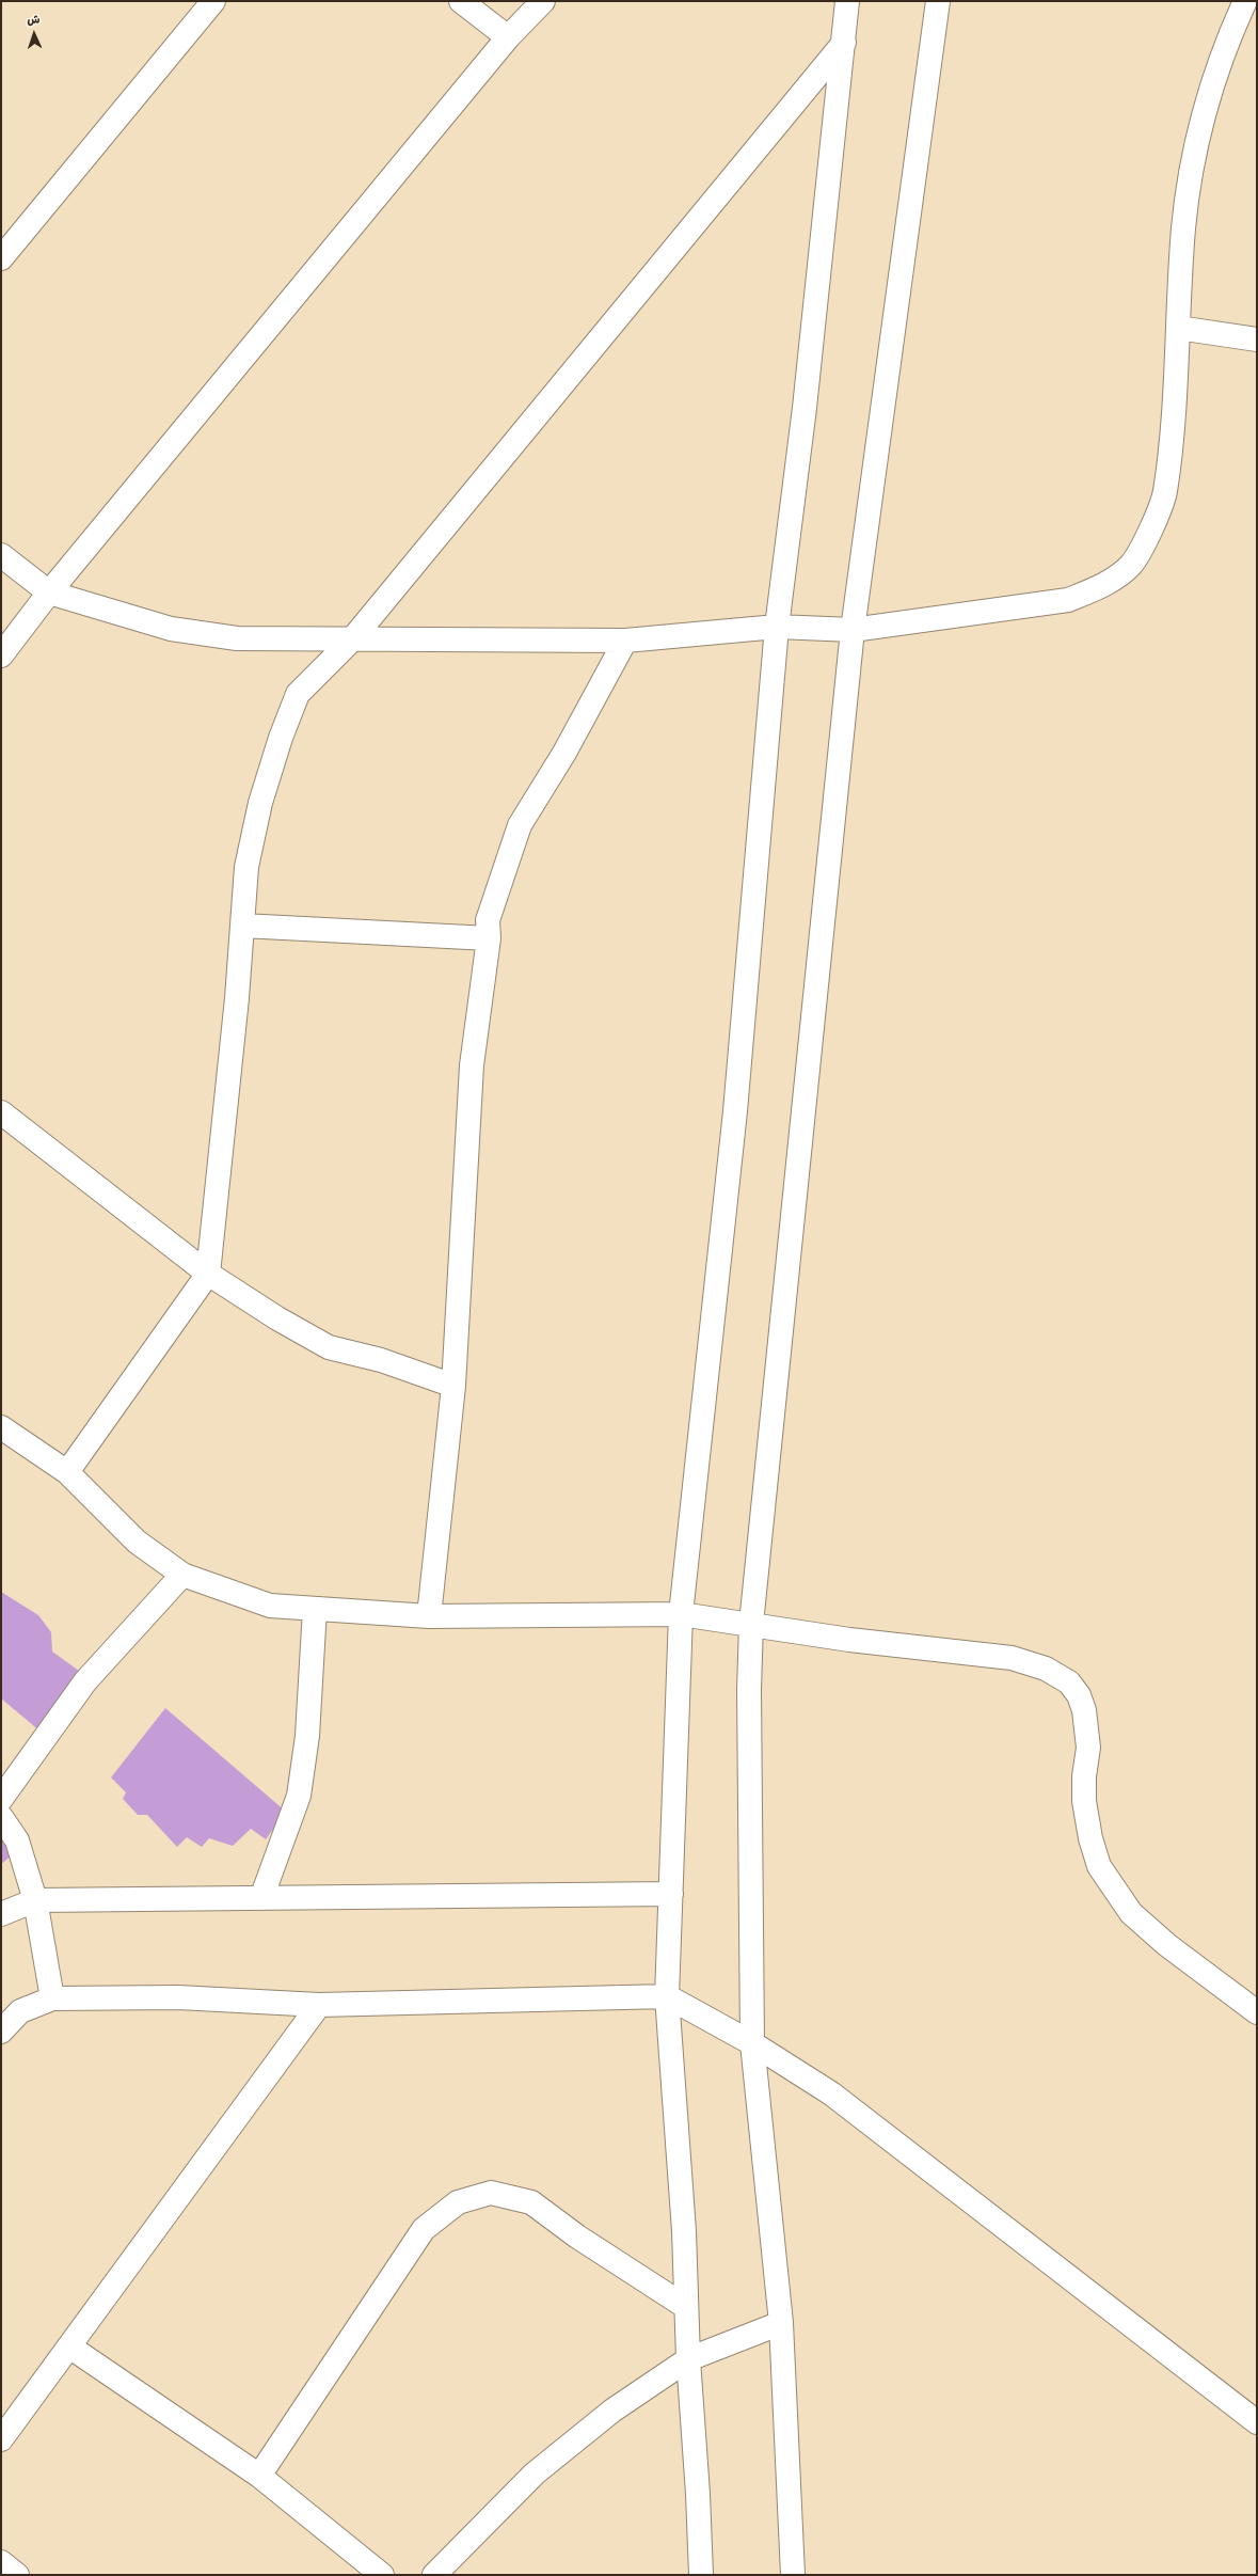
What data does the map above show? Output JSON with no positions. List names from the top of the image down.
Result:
{
  "north": "top"
}
